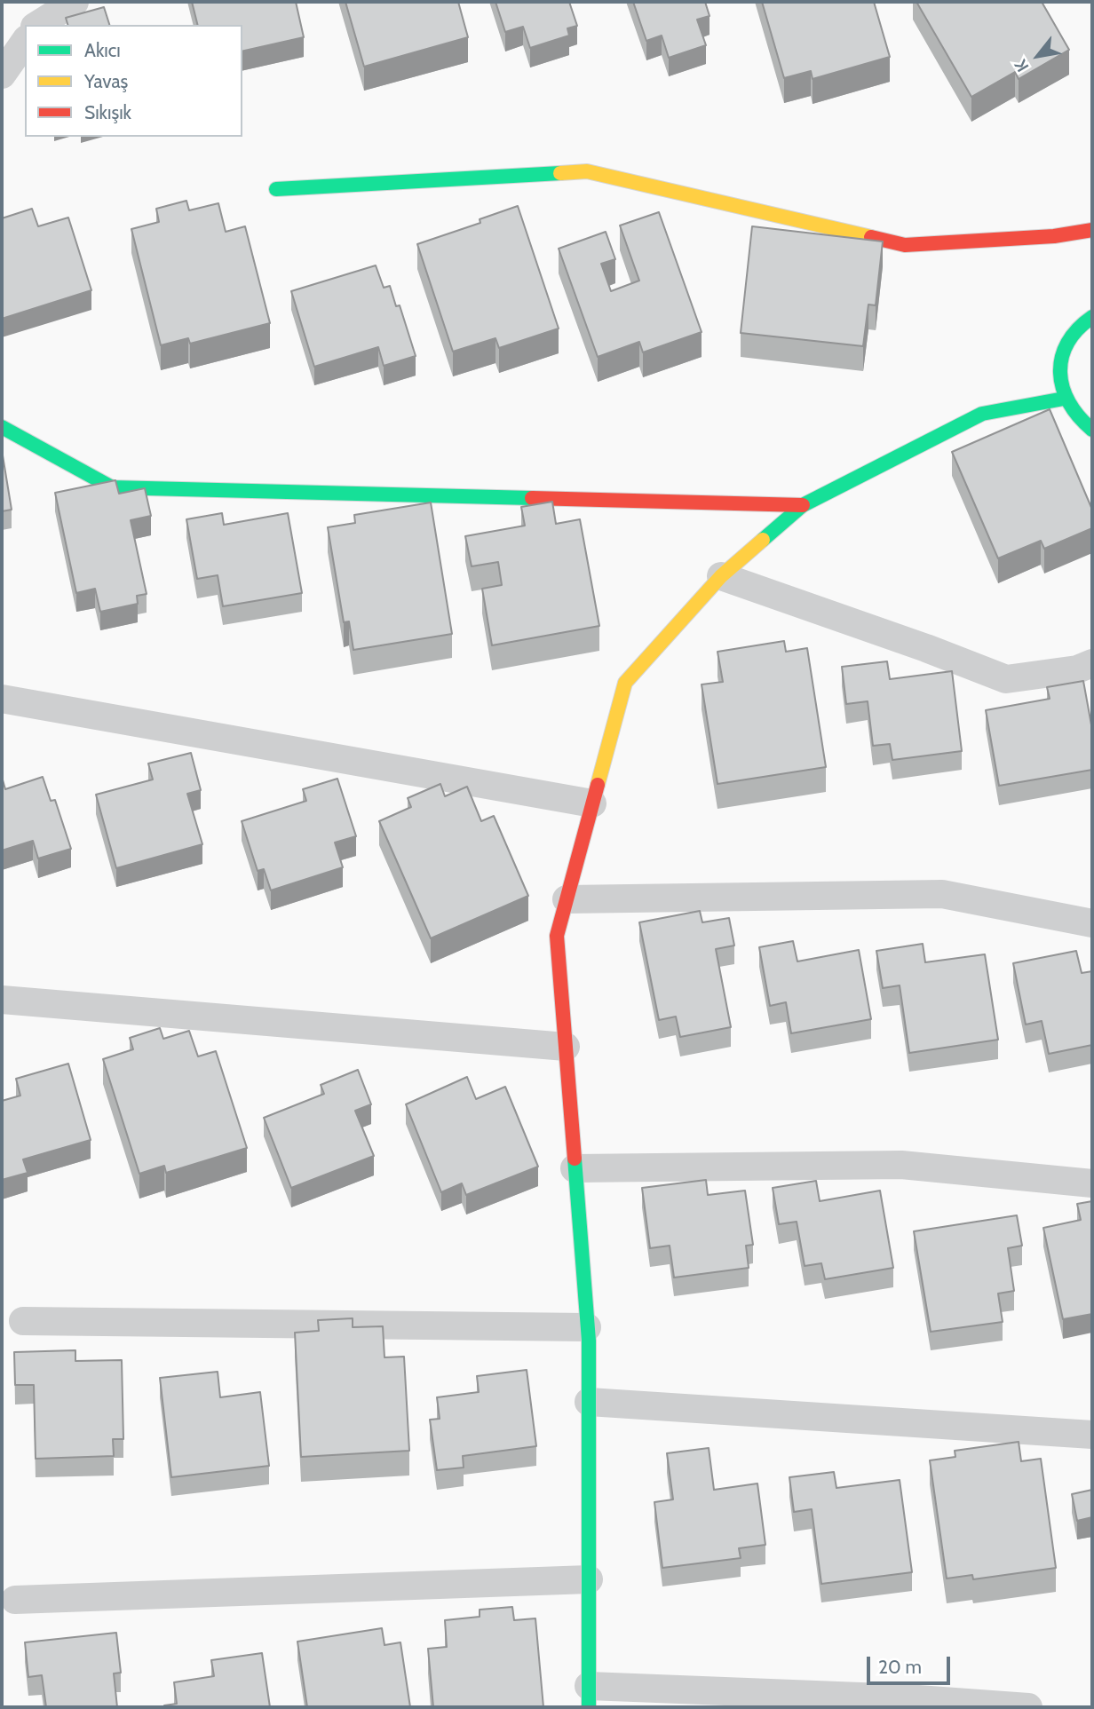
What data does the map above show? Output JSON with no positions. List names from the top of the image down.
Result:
{
  "legend": ["Akıcı", "Yavaş", "Sıkışık"],
  "scale_bar": "20 m",
  "north": "bottom left"
}
